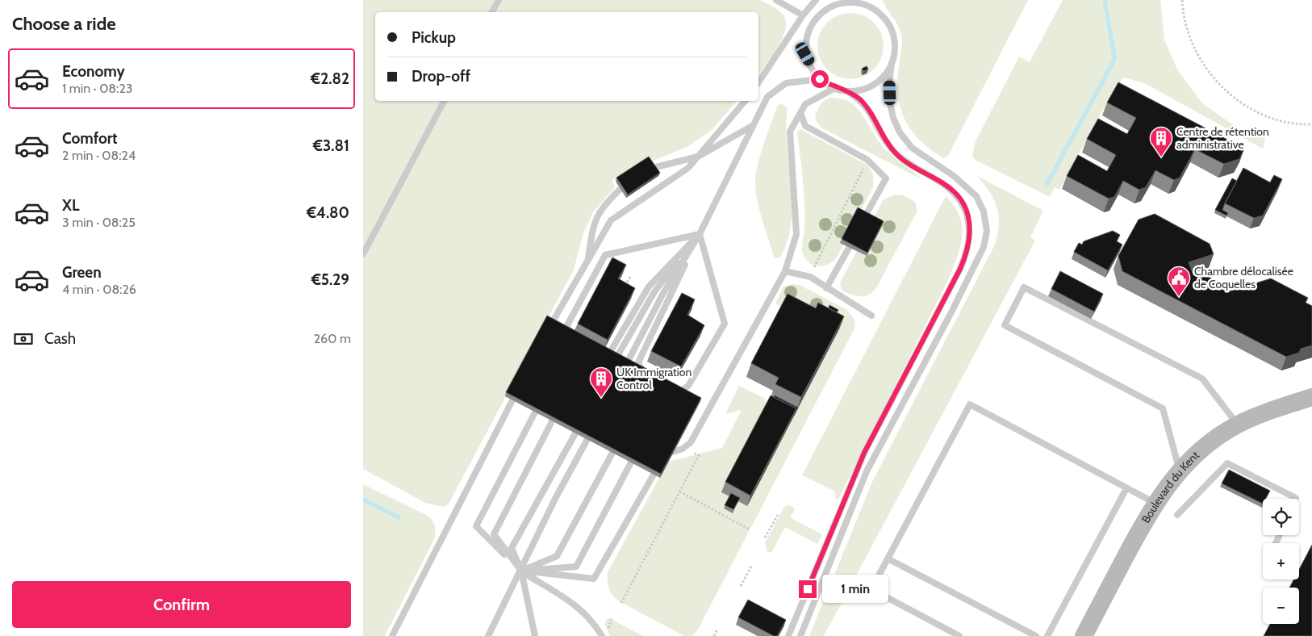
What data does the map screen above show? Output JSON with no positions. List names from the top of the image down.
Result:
{
  "streets": {
    "street": ["Boulevard du Kent"]
  },
  "places": {
    "building": ["Centre de rétention administrative", "UK Immigration Control"],
    "public building": ["Chambre délocalisée de Coquelles"]
  },
  "page": {
    "heading": "Choose a ride",
    "banner": ["Pickup", "Drop-off"],
    "list": [
      {
        "name": "Economy",
        "note": "1 min · 08:23",
        "value": "€2.82"
      },
      {
        "name": "Comfort",
        "note": "2 min · 08:24",
        "value": "€3.81"
      },
      {
        "name": "XL",
        "note": "3 min · 08:25",
        "value": "€4.80"
      },
      {
        "name": "Green",
        "note": "4 min · 08:26",
        "value": "€5.29"
      }
    ],
    "pay": ["Cash", "260 m"],
    "map_buttons": ["+", "−"],
    "buttons": "Confirm",
    "bubble": "1 min"
  }
}
